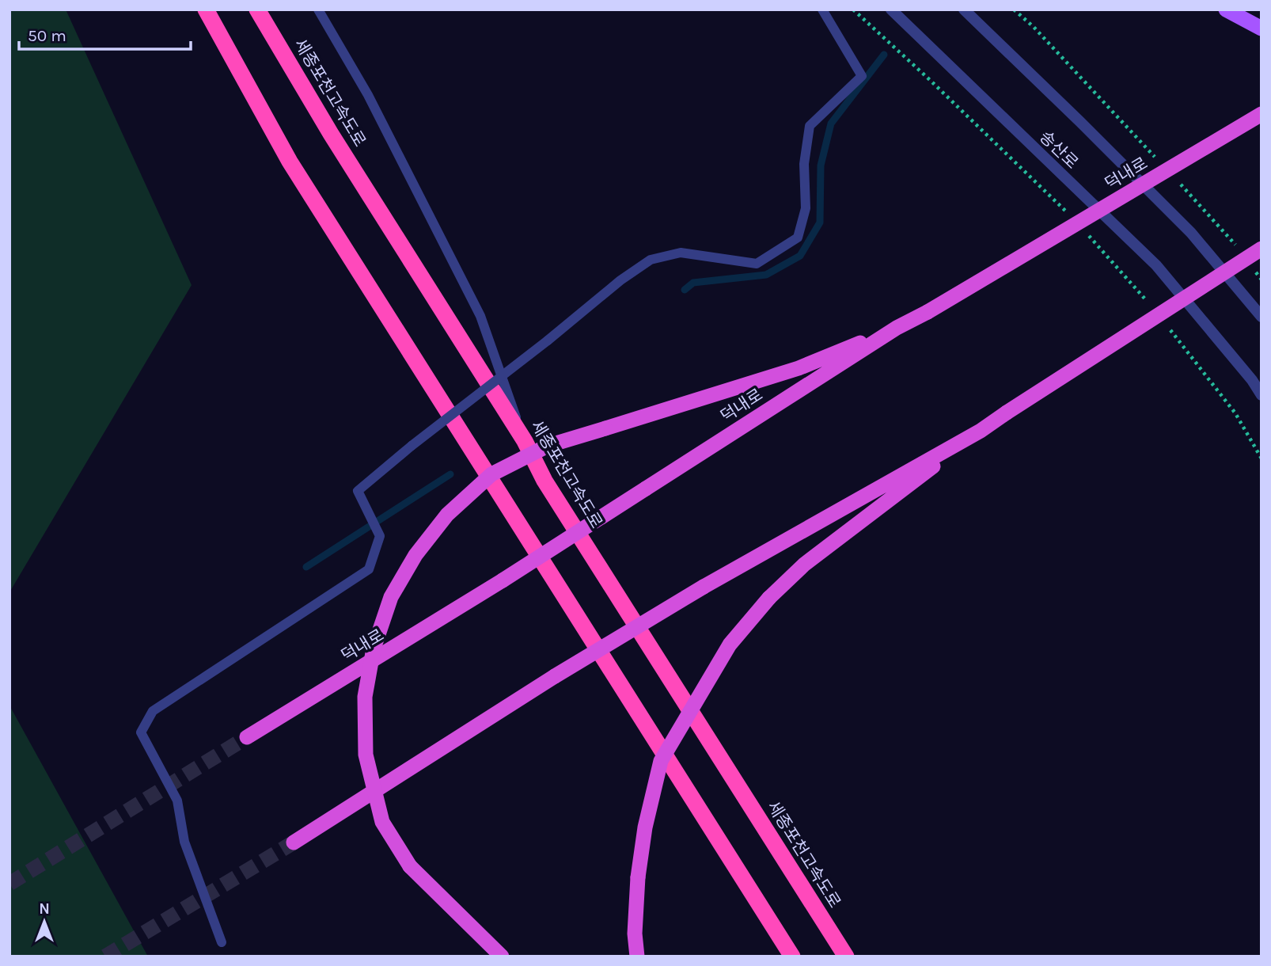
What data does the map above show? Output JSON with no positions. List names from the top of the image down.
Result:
{
  "streets": {
    "highway": ["세종포천고속도로", "덕내로"],
    "street": ["송산로"]
  },
  "scale_bar": "50 m",
  "north": "top"
}
